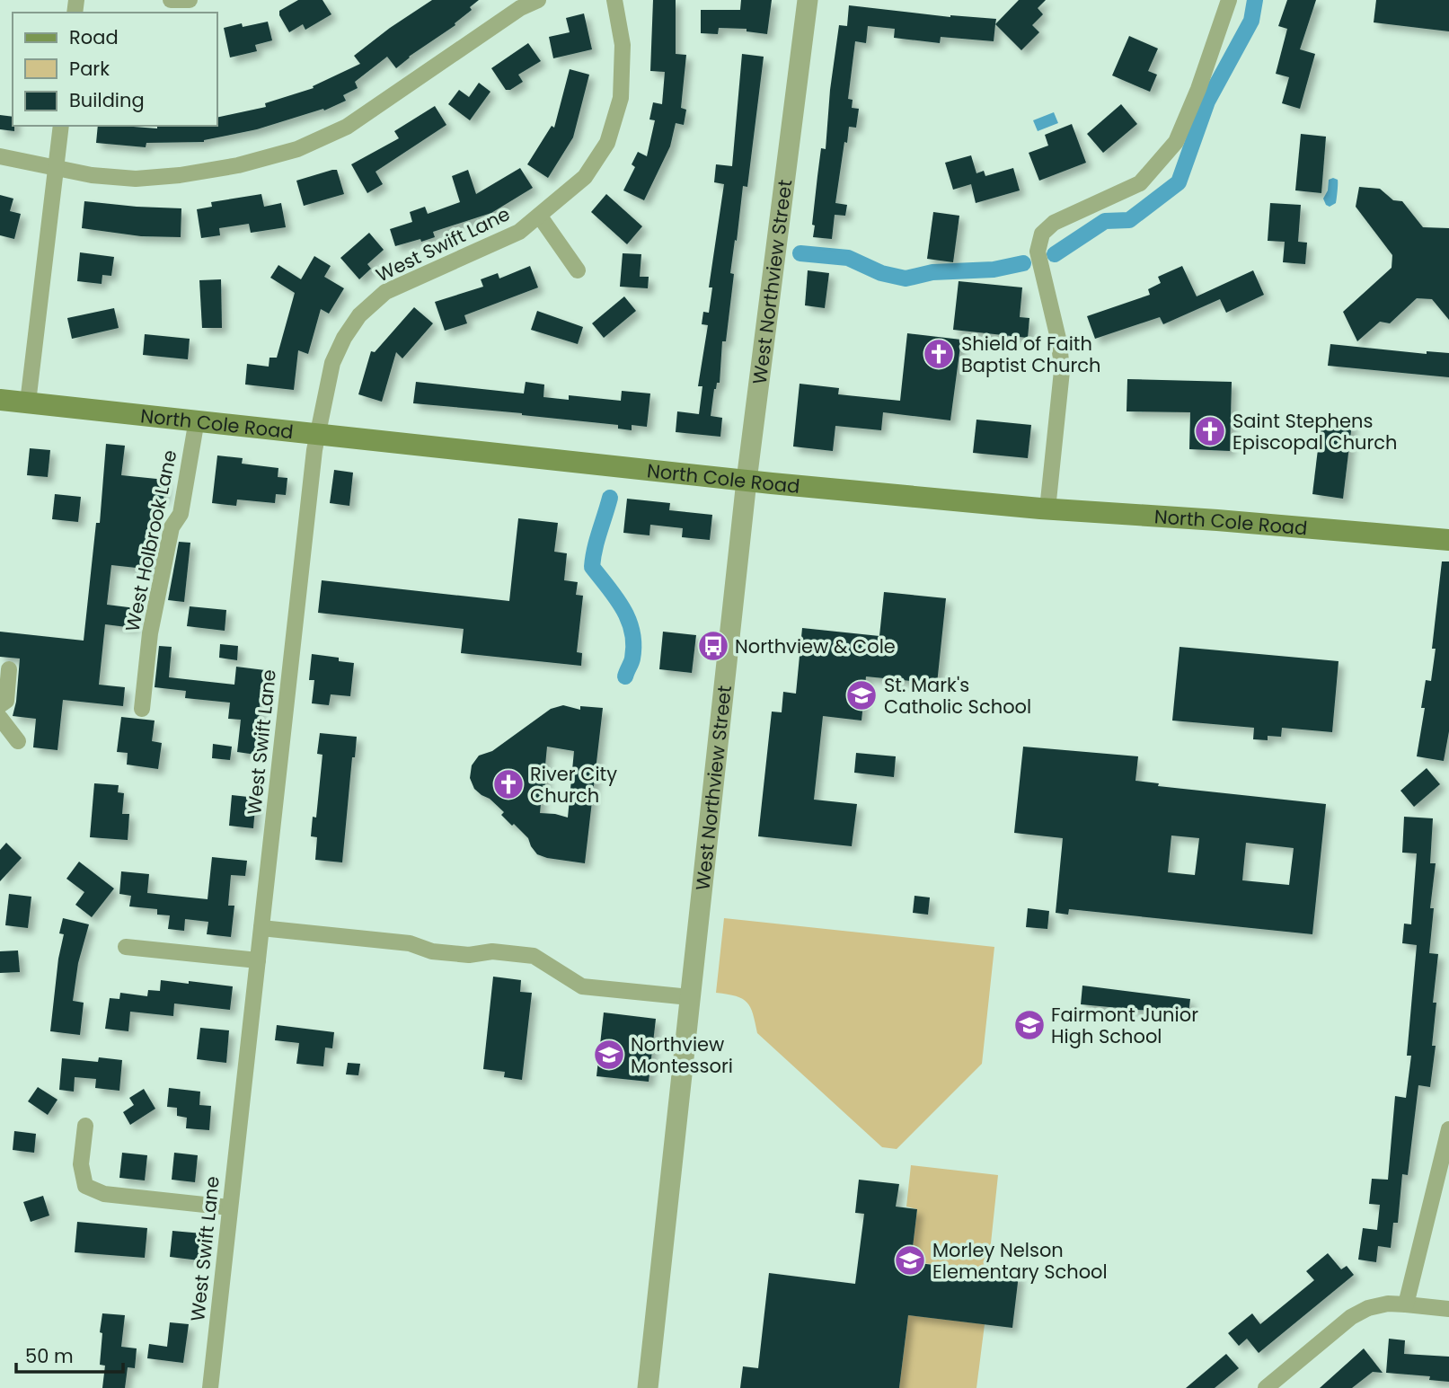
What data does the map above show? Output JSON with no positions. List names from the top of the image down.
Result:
{
  "streets": {
    "main road": ["North Cole Road"],
    "street": ["West Swift Lane", "West Northview Street", "West Holbrook Lane"]
  },
  "crossings": [
    ["West Swift Lane", "North Cole Road"],
    ["West Northview Street", "North Cole Road"],
    ["North Cole Road", "West Holbrook Lane"]
  ],
  "places": {
    "church": ["Shield of Faith Baptist Church", "Saint Stephens Episcopal Church", "River City Church"],
    "bus stop": ["Northview & Cole"],
    "school or university": [
      "St. Mark's Catholic School",
      "Fairmont Junior High School",
      "Northview Montessori",
      "Morley Nelson Elementary School"
    ]
  },
  "legend": ["Road", "Park", "Building"],
  "scale_bar": "50 m"
}
